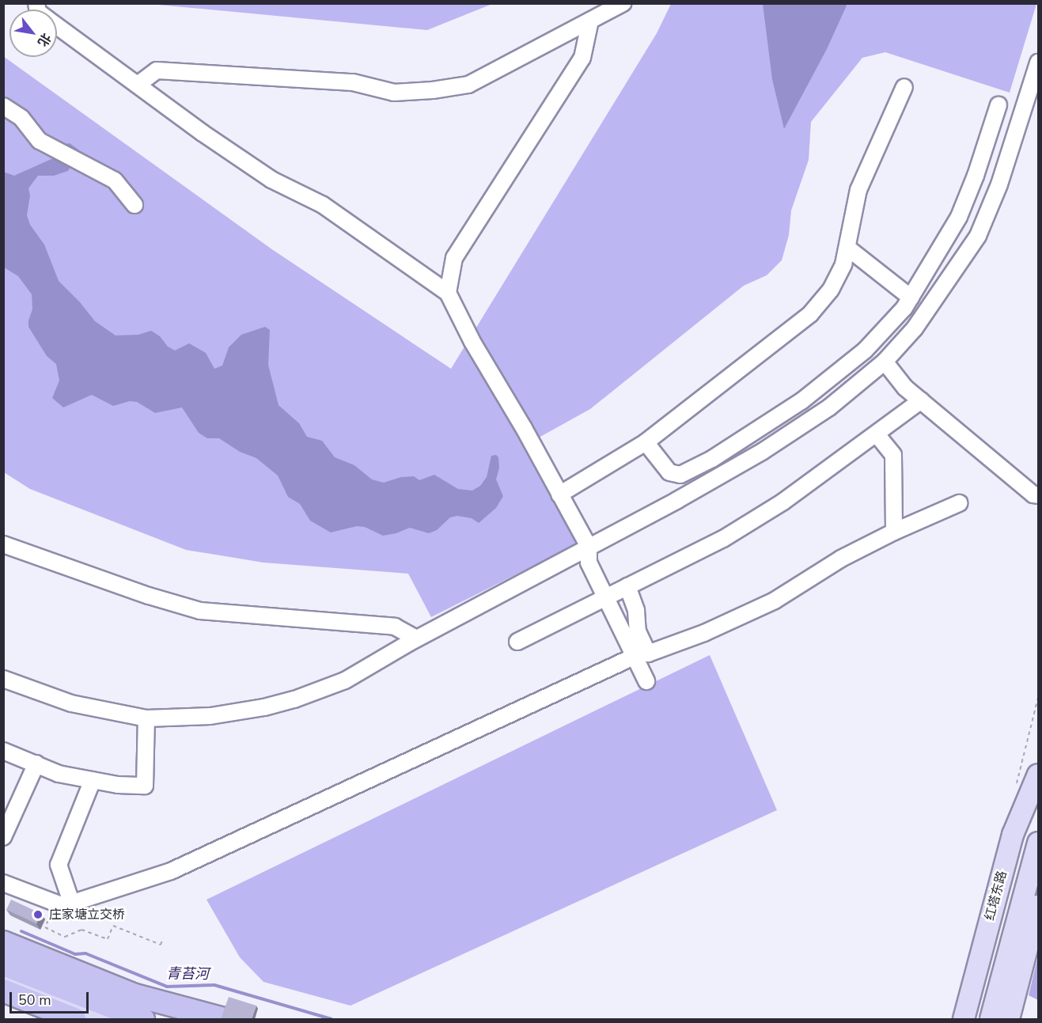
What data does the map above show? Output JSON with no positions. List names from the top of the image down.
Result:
{
  "streets": {
    "main road": ["红塔东路"]
  },
  "water": ["青苔河"],
  "places": ["庄家塘立交桥"],
  "scale_bar": "50 m",
  "north": "bottom right"
}
